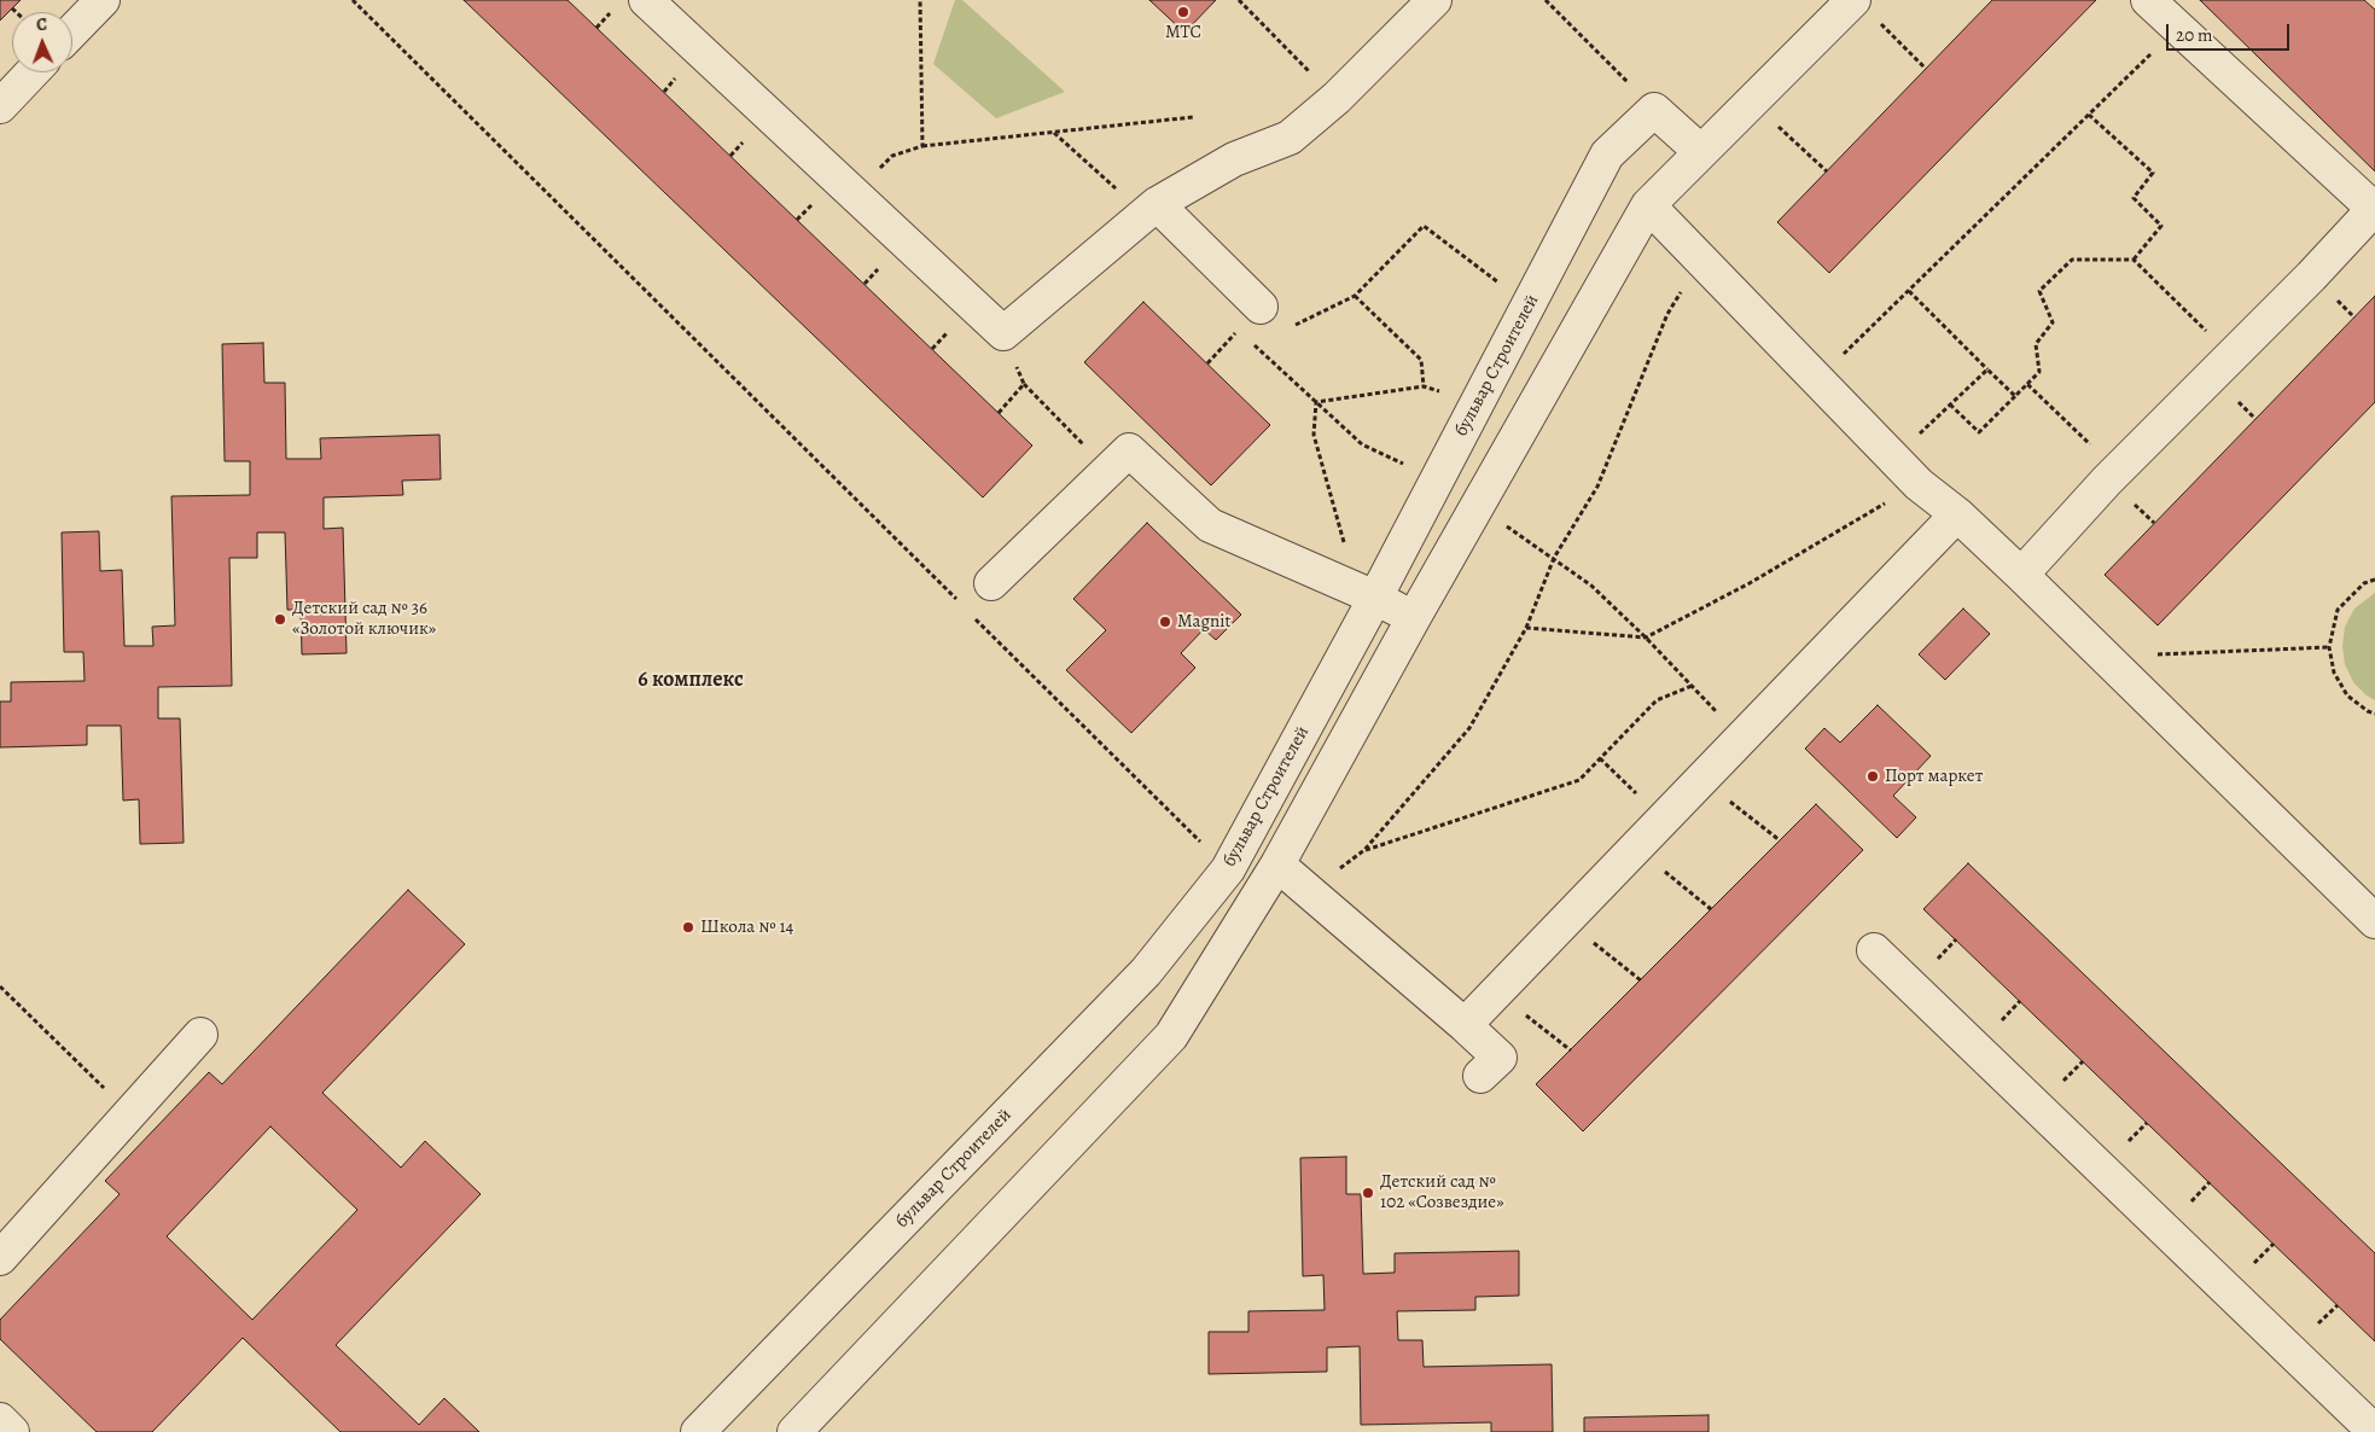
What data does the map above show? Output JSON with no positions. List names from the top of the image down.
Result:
{
  "streets": {
    "street": ["бульвар Строителей"]
  },
  "districts": ["6 комплекс"],
  "places": [
    "МТС",
    "Детский сад № 36 «Золотой ключик»",
    "Magnit",
    "Порт маркет",
    "Школа № 14",
    "Детский сад № 102 «Созвездие»"
  ],
  "scale_bar": "20 m",
  "north": "top"
}
